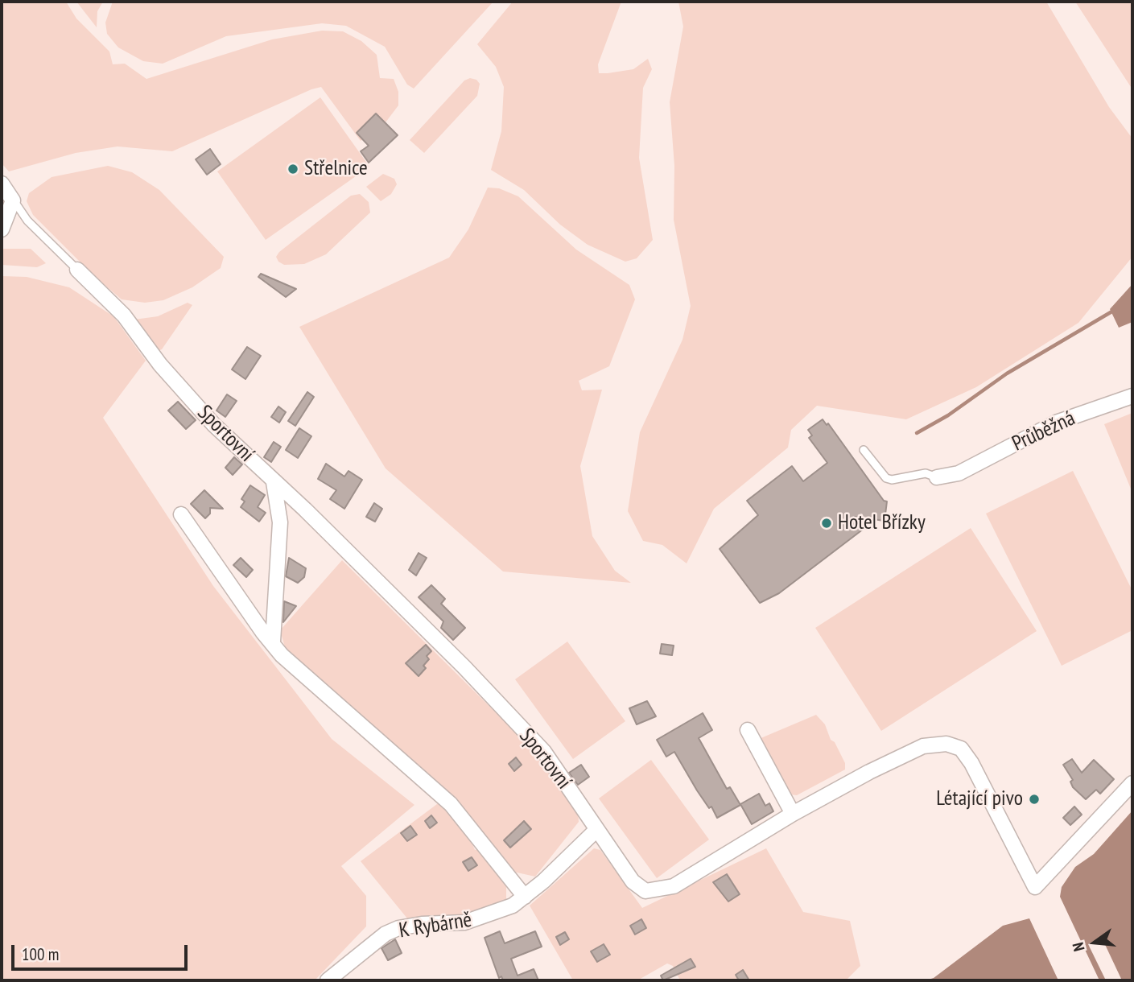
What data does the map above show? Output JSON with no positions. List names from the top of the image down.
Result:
{
  "streets": {
    "street": ["Průběžná", "Sportovní", "K Rybárně"]
  },
  "crossings": [
    ["Sportovní", "K Rybárně"]
  ],
  "places": ["Střelnice", "Hotel Břízky", "Létající pivo"],
  "scale_bar": "100 m",
  "north": "left"
}
